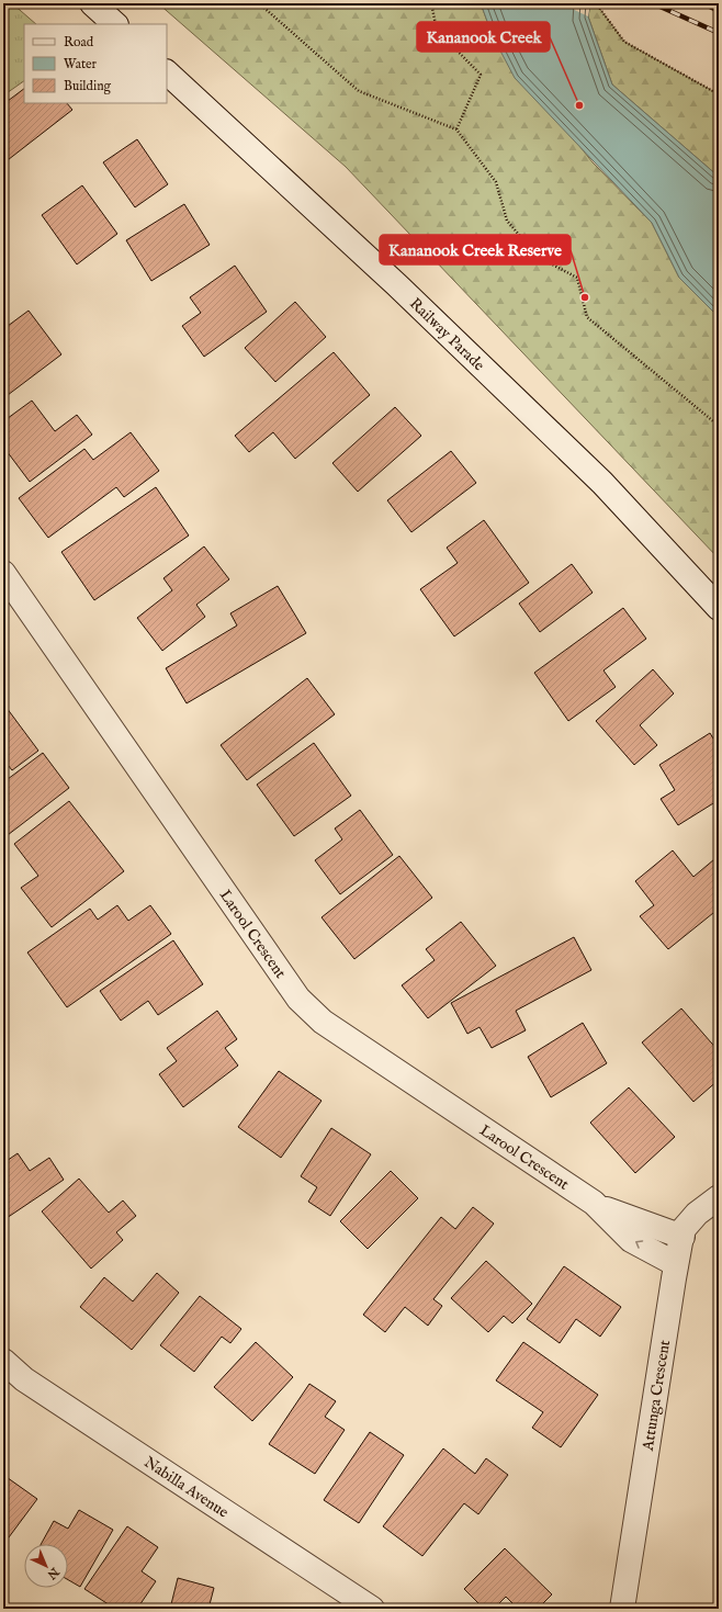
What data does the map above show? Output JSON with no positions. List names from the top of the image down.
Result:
{
  "streets": {
    "street": [
      "Railway Parade",
      "Larool Crescent",
      "Attunga Crescent",
      "Nabilla Avenue"
    ]
  },
  "crossings": [
    ["Larool Crescent", "Attunga Crescent"]
  ],
  "places": ["Kananook Creek", "Kananook Creek Reserve"],
  "legend": ["Road", "Water", "Building"],
  "north": "bottom right"
}
